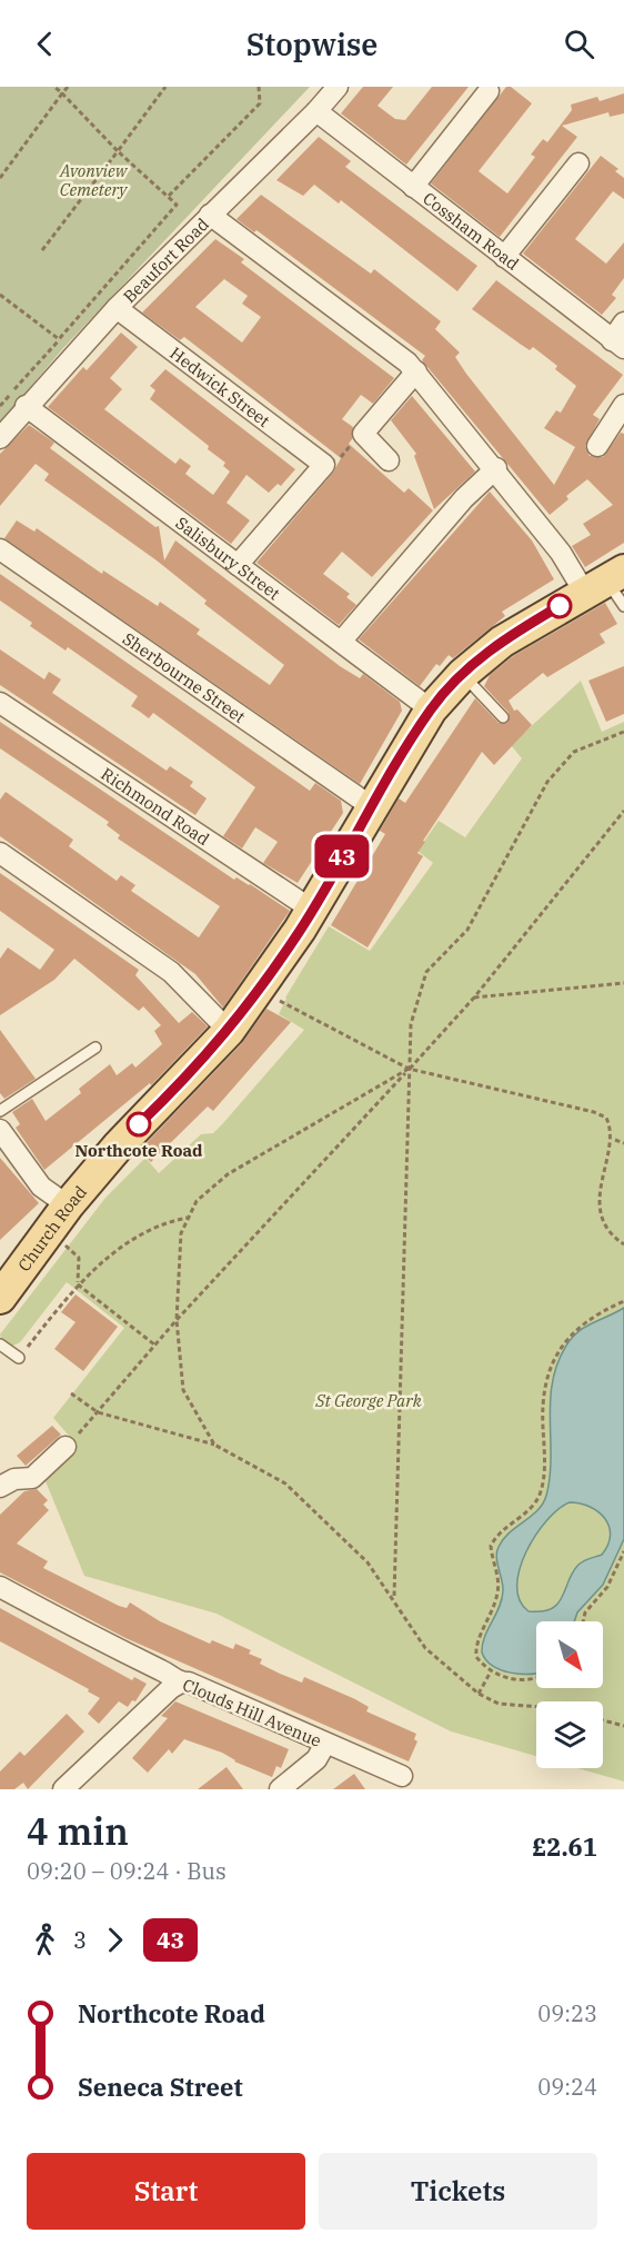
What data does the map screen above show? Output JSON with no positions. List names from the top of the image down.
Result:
{
  "streets": {
    "main road": ["Church Road"],
    "street": [
      "Cossham Road",
      "Beaufort Road",
      "Hedwick Street",
      "Salisbury Street",
      "Sherbourne Street",
      "Richmond Road",
      "Clouds Hill Avenue"
    ]
  },
  "crossings": [
    ["Cossham Road", "Beaufort Road"],
    ["Beaufort Road", "Hedwick Street"],
    ["Beaufort Road", "Salisbury Street"],
    ["Hedwick Street", "Salisbury Street"],
    ["Salisbury Street", "Church Road"],
    ["Sherbourne Street", "Church Road"],
    ["Richmond Road", "Church Road"]
  ],
  "parks": ["Avonview Cemetery", "St George Park"],
  "places": ["Northcote Road"],
  "lines": ["bus line 43"],
  "north": "bottom right",
  "page": {
    "header": "Stopwise",
    "on_map": "43",
    "heading": ["4 min", "09:20 – 09:24 · Bus", "£2.61"],
    "legs": ["3", "43"],
    "list": [
      {
        "name": "Northcote Road",
        "value": "09:23"
      },
      {
        "name": "Seneca Street",
        "value": "09:24"
      }
    ],
    "buttons": ["Start", "Tickets"]
  }
}
